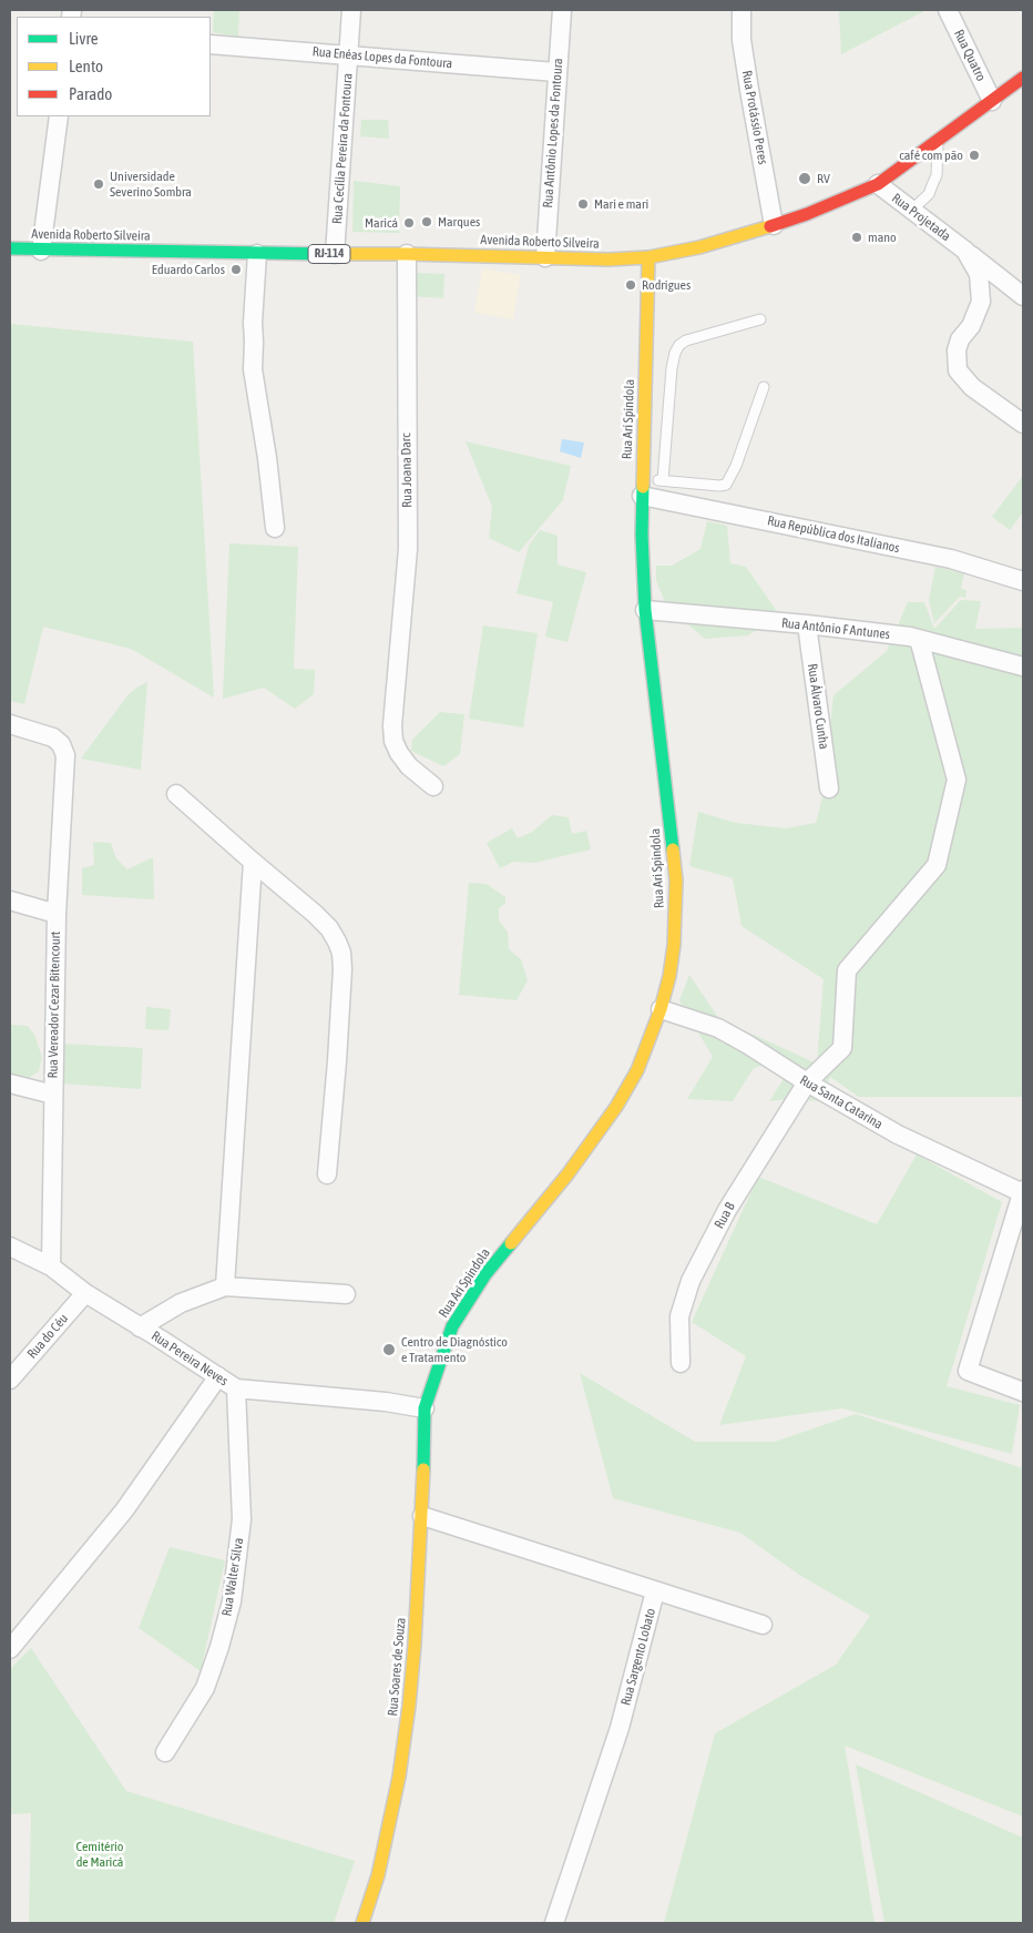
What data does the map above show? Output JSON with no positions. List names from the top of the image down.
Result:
{
  "streets": {
    "street": [
      "Rua Quatro",
      "Rua Enéas Lopes da Fontoura",
      "Rua Protássio Peres",
      "Rua Antônio Lopes da Fontoura",
      "Rua Cecília Pereira da Fontoura",
      "Rua Projetada",
      "Avenida Roberto Silveira",
      "RJ-114",
      "Rua Ari Spindola",
      "Rua Joana Darc",
      "Rua República dos Italianos",
      "Rua Antônio F Antunes",
      "Rua Álvaro Cunha",
      "Rua Vereador Cezar Bitencourt",
      "Rua Santa Catarina",
      "Rua B",
      "Rua do Céu",
      "Rua Pereira Neves",
      "Rua Walter Silva",
      "Rua Sargento Lobato",
      "Rua Soares de Souza"
    ]
  },
  "crossings": [
    ["Rua Quatro", "Avenida Roberto Silveira"],
    ["Rua Enéas Lopes da Fontoura", "Rua Antônio Lopes da Fontoura"],
    ["Rua Enéas Lopes da Fontoura", "Rua Cecília Pereira da Fontoura"],
    ["Rua Protássio Peres", "Avenida Roberto Silveira"],
    ["Rua Antônio Lopes da Fontoura", "Avenida Roberto Silveira"],
    ["Rua Cecília Pereira da Fontoura", "Avenida Roberto Silveira"],
    ["Rua Projetada", "Avenida Roberto Silveira"],
    ["Avenida Roberto Silveira", "Rua Ari Spindola"],
    ["Avenida Roberto Silveira", "Rua Joana Darc"],
    ["Rua Ari Spindola", "Rua República dos Italianos"],
    ["Rua Ari Spindola", "Rua Antônio F Antunes"],
    ["Rua Ari Spindola", "Rua Santa Catarina"],
    ["Rua Ari Spindola", "Rua Pereira Neves"],
    ["Rua Ari Spindola", "Rua Soares de Souza"],
    ["Rua Antônio F Antunes", "Rua Álvaro Cunha"],
    ["Rua Antônio F Antunes", "Rua B"],
    ["Rua Vereador Cezar Bitencourt", "Rua Pereira Neves"],
    ["Rua Santa Catarina", "Rua B"],
    ["Rua do Céu", "Rua Pereira Neves"],
    ["Rua Pereira Neves", "Rua Walter Silva"],
    ["Rua Pereira Neves", "Rua Soares de Souza"],
    ["Rua Sargento Lobato", "Rua Soares de Souza"]
  ],
  "parks": ["Cemitério de Maricá"],
  "places": [
    "café com pão",
    "RV",
    "Universidade Severino Sombra",
    "Mari e mari",
    "Marques",
    "Maricá",
    "mano",
    "Eduardo Carlos",
    "Rodrigues",
    "Centro de Diagnóstico e Tratamento"
  ],
  "legend": ["Livre", "Lento", "Parado"]
}
